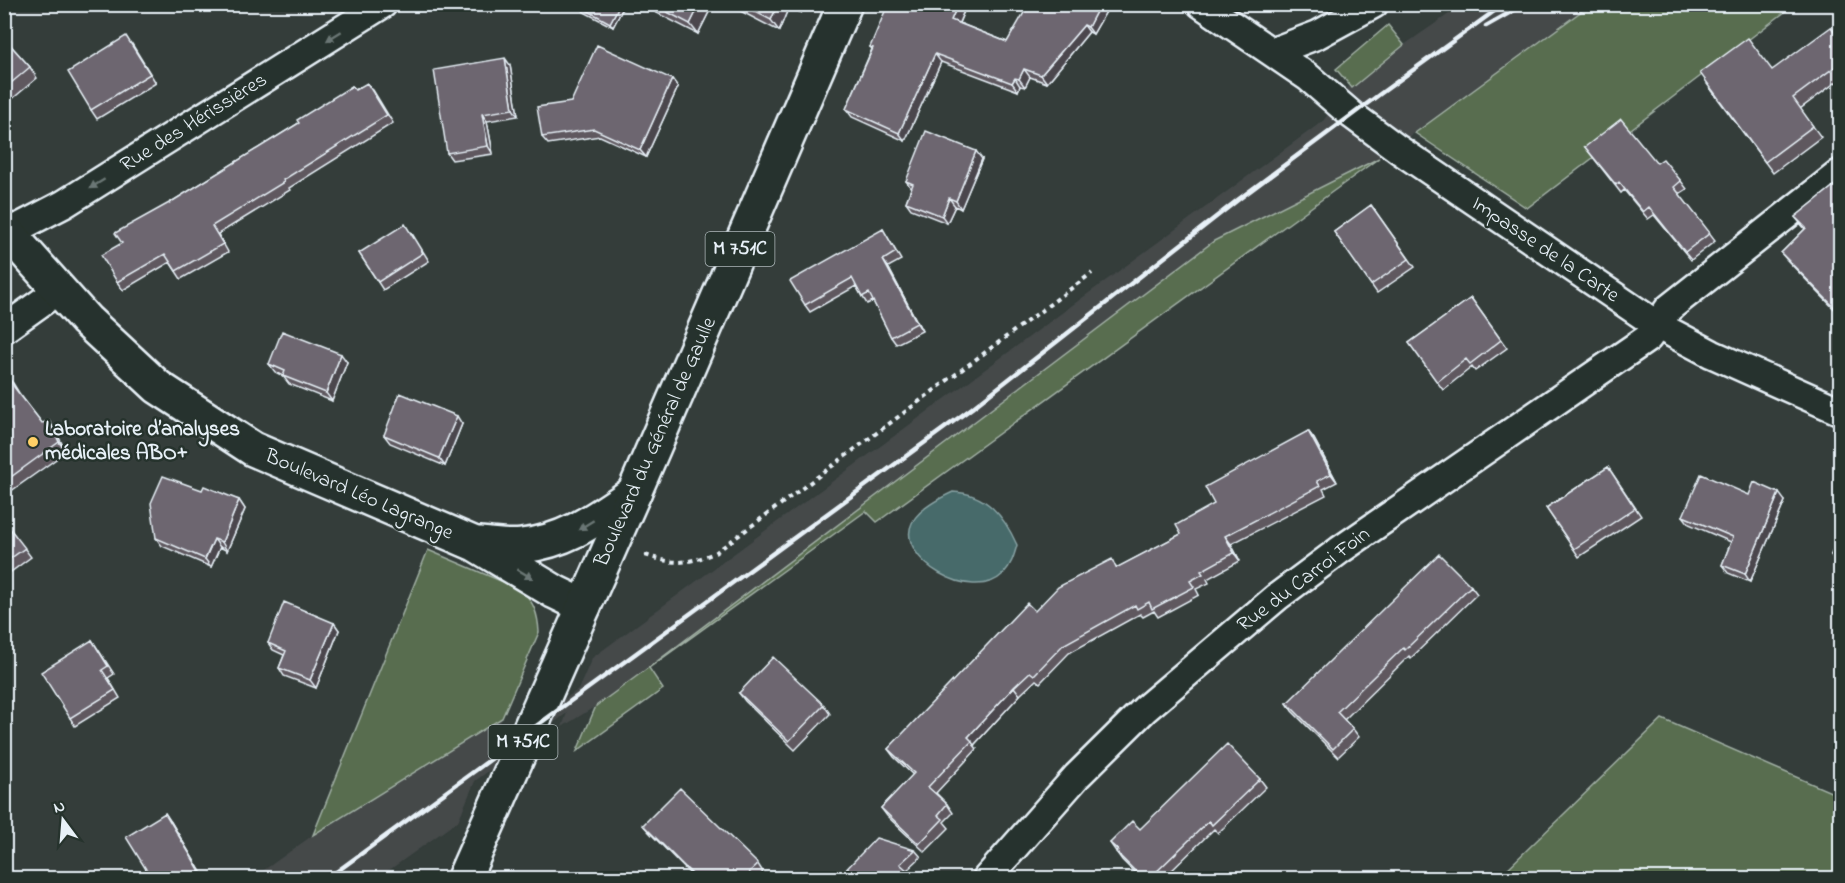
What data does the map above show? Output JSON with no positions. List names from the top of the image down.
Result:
{
  "streets": {
    "main road": ["M 751C", "Boulevard du Général de Gaulle", "Boulevard Léo Lagrange"],
    "street": ["Rue des Hérissières", "Impasse de la Carte", "Rue du Carroi Foin"]
  },
  "crossings": [
    ["Rue des Hérissières", "Boulevard Léo Lagrange"],
    ["Impasse de la Carte", "Rue du Carroi Foin"],
    ["Boulevard du Général de Gaulle", "Boulevard Léo Lagrange"]
  ],
  "one_way": ["Rue des Hérissières"],
  "places": ["Laboratoire d’analyses médicales ABO+"],
  "north": "top"
}
